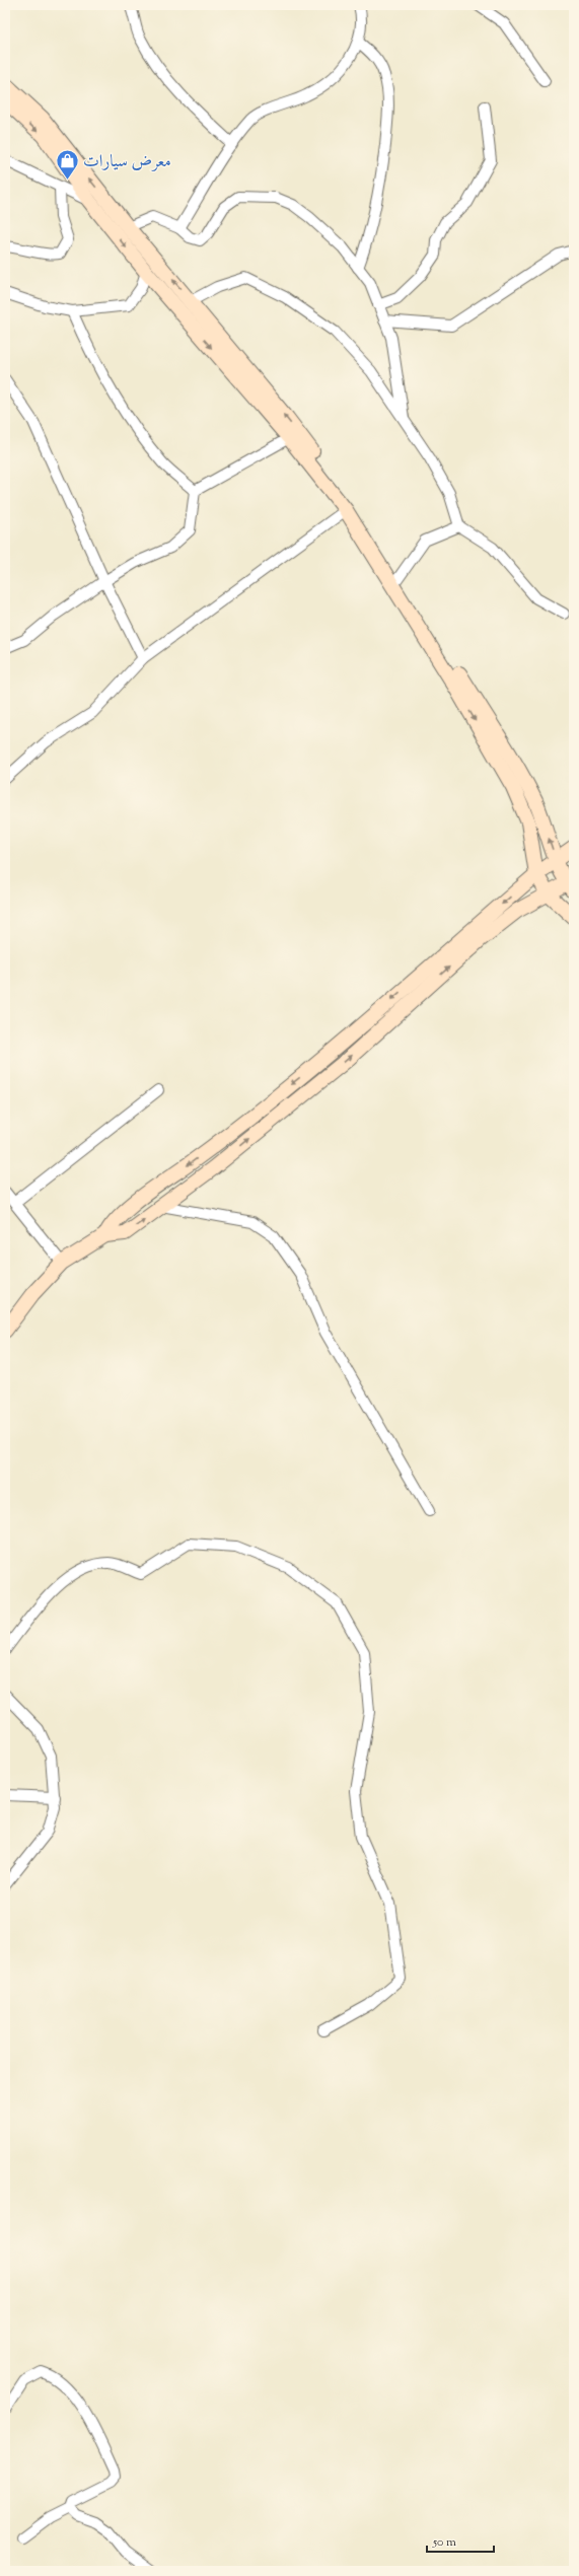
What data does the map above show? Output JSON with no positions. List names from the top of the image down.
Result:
{
  "places": {
    "shop": ["معرض سيارات"]
  },
  "scale_bar": "50 m"
}
